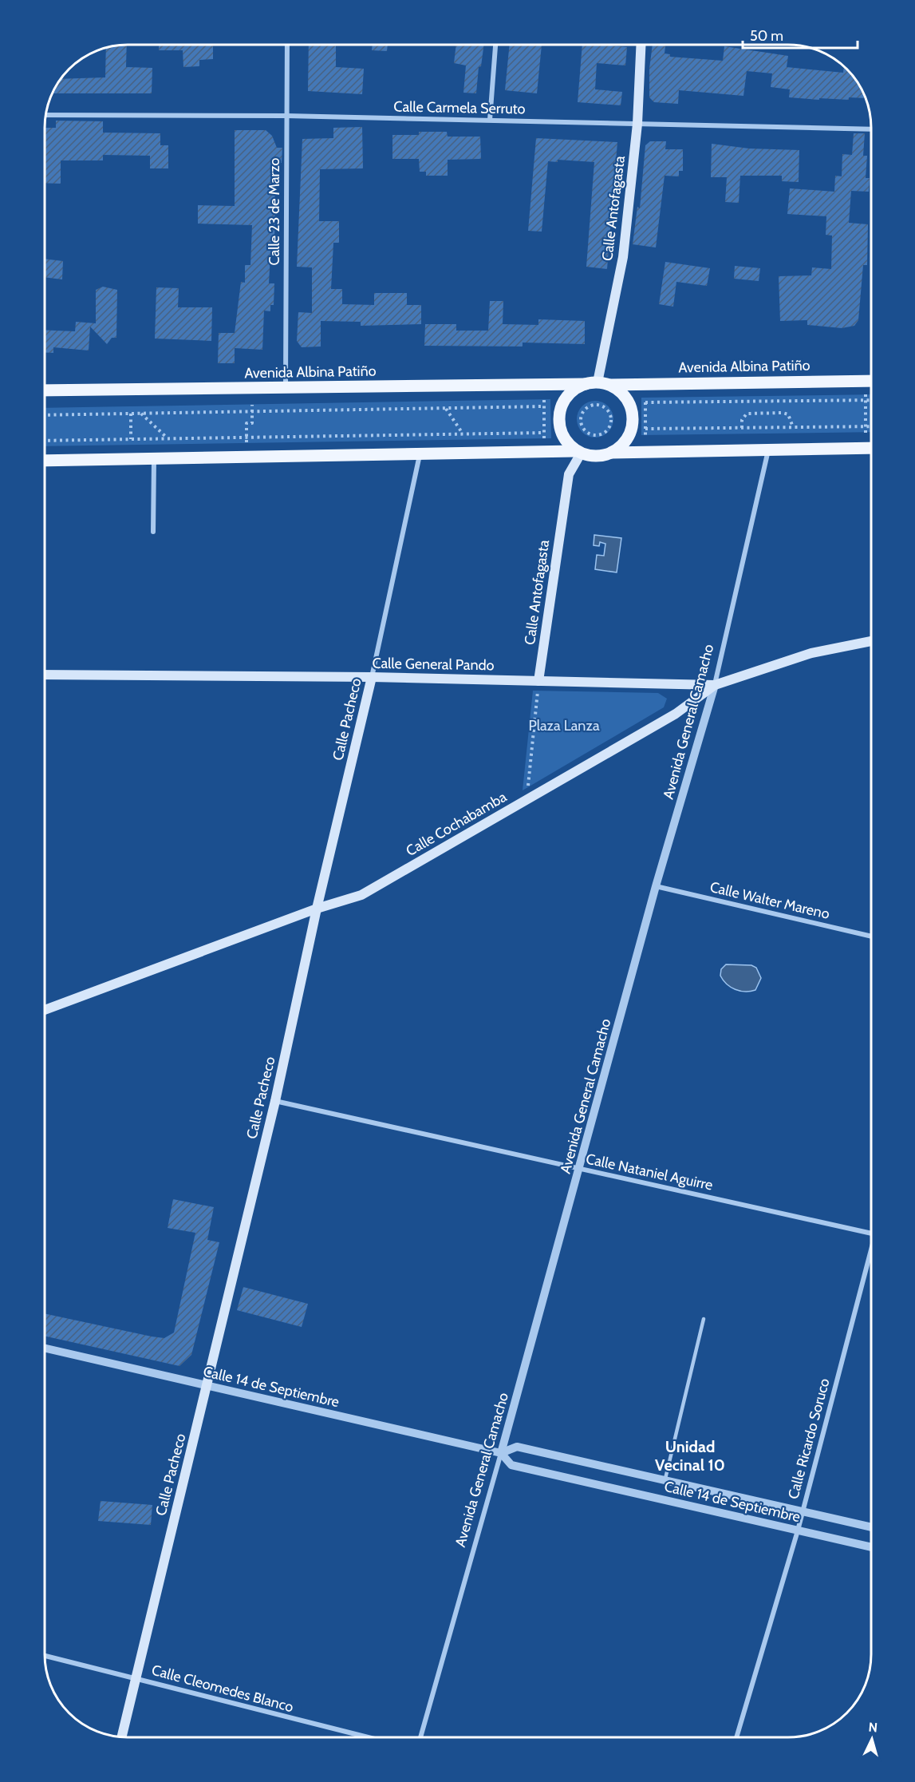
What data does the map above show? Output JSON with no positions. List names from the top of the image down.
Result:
{
  "streets": {
    "main road": [
      "Calle Antofagasta",
      "Avenida Albina Patiño",
      "Calle General Pando",
      "Calle Pacheco",
      "Calle Cochabamba"
    ],
    "street": [
      "Calle Carmela Serruto",
      "Calle 23 de Marzo",
      "Avenida General Camacho",
      "Calle Walter Mareno",
      "Calle Nataniel Aguirre",
      "Calle 14 de Septiembre",
      "Calle Ricardo Soruco",
      "Calle Cleomedes Blanco"
    ]
  },
  "crossings": [
    ["Calle Carmela Serruto", "Calle Antofagasta"],
    ["Calle Carmela Serruto", "Calle 23 de Marzo"],
    ["Calle Antofagasta", "Avenida Albina Patiño"],
    ["Calle Antofagasta", "Calle General Pando"],
    ["Calle 23 de Marzo", "Avenida Albina Patiño"],
    ["Calle General Pando", "Calle Pacheco"],
    ["Calle General Pando", "Avenida General Camacho"],
    ["Calle General Pando", "Calle Cochabamba"],
    ["Calle Pacheco", "Calle Cochabamba"],
    ["Calle Pacheco", "Calle Nataniel Aguirre"],
    ["Calle Pacheco", "Calle 14 de Septiembre"],
    ["Calle Pacheco", "Calle Cleomedes Blanco"],
    ["Avenida General Camacho", "Calle Cochabamba"],
    ["Avenida General Camacho", "Calle Walter Mareno"],
    ["Avenida General Camacho", "Calle Nataniel Aguirre"],
    ["Avenida General Camacho", "Calle 14 de Septiembre"],
    ["Calle 14 de Septiembre", "Calle Ricardo Soruco"]
  ],
  "districts": ["Unidad Vecinal 10"],
  "parks": ["Plaza Lanza"],
  "scale_bar": "50 m",
  "north": "top"
}
